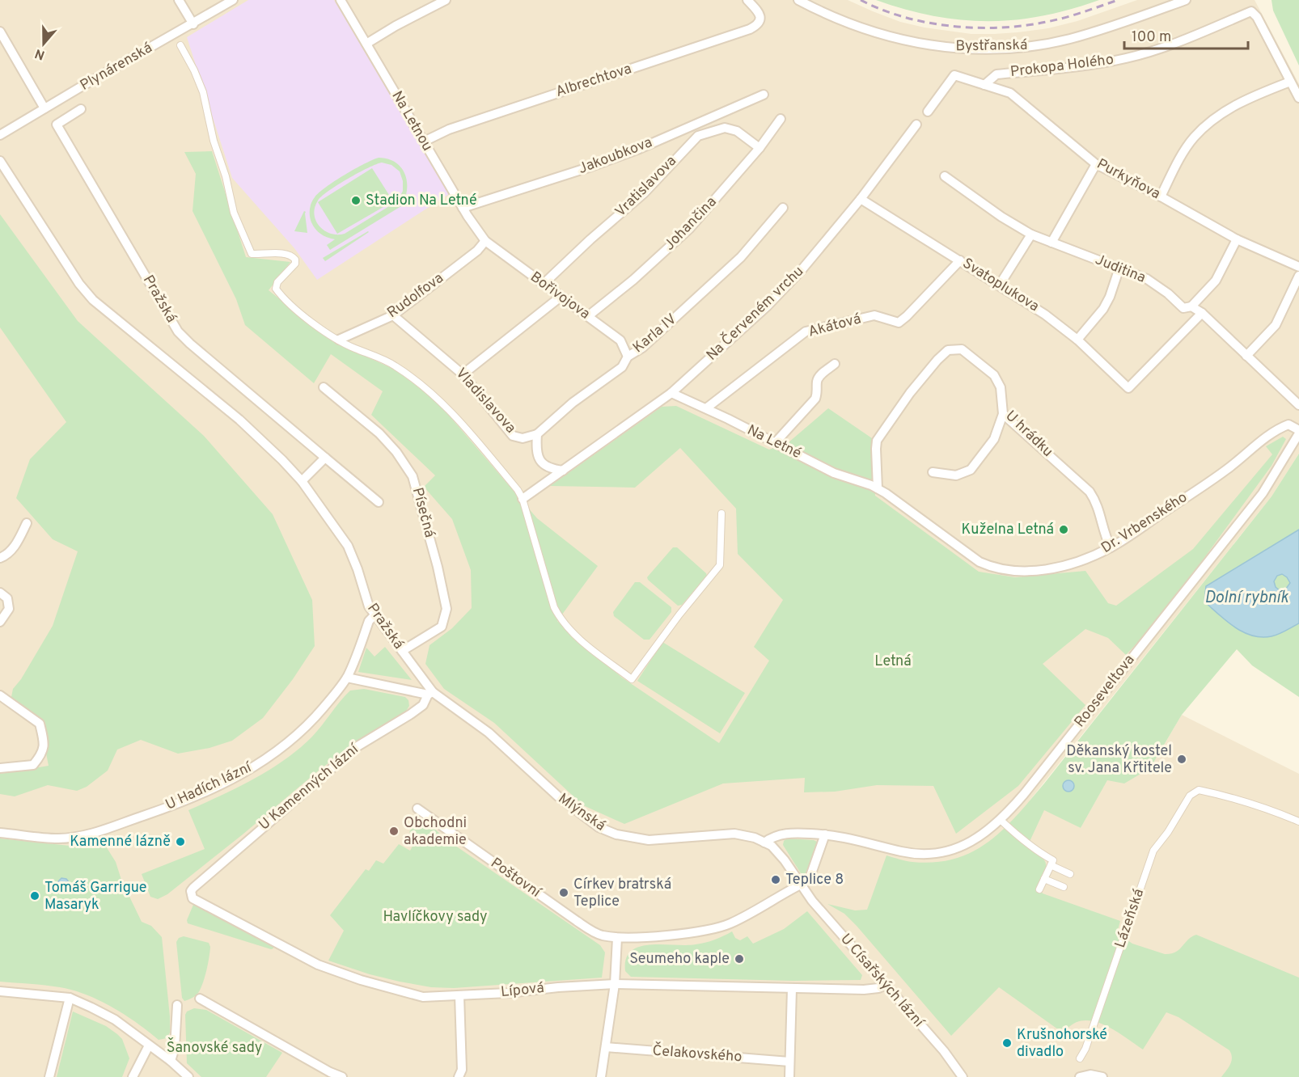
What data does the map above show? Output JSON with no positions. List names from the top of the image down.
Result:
{
  "streets": {
    "street": [
      "Bystřanská",
      "Prokopa Holého",
      "Plynárenská",
      "Albrechtova",
      "Na Letnou",
      "Jakoubkova",
      "Purkyňova",
      "Vratislavova",
      "Johančina",
      "Juditina",
      "Svatoplukova",
      "Rudolfova",
      "Bořivojova",
      "Pražská",
      "Na Červeném vrchu",
      "Akátová",
      "Karla IV",
      "Vladislavova",
      "U hrádku",
      "Na Letné",
      "Písečná",
      "Dr. Vrbenského",
      "Rooseveltova",
      "U Hadích lázní",
      "U Kamenných lázní",
      "Mlýnská",
      "Poštovní",
      "Lázeňská",
      "U Císařských lázní",
      "Lípová",
      "Čelakovského"
    ]
  },
  "crossings": [
    ["Prokopa Holého", "Purkyňova"],
    ["Albrechtova", "Na Letnou"],
    ["Na Letnou", "Jakoubkova"],
    ["Na Letnou", "Rudolfova"],
    ["Na Letnou", "Bořivojova"],
    ["Vratislavova", "Johančina"],
    ["Vratislavova", "Bořivojova"],
    ["Johančina", "Bořivojova"],
    ["Juditina", "Svatoplukova"],
    ["Svatoplukova", "Na Červeném vrchu"],
    ["Svatoplukova", "Akátová"],
    ["Rudolfova", "Bořivojova"],
    ["Rudolfova", "Vladislavova"],
    ["Bořivojova", "Karla IV"],
    ["Pražská", "Písečná"],
    ["Pražská", "U Hadích lázní"],
    ["Pražská", "U Kamenných lázní"],
    ["Pražská", "Mlýnská"],
    ["Na Červeném vrchu", "Na Letné"],
    ["Akátová", "Na Letné"],
    ["Karla IV", "Vladislavova"],
    ["U hrádku", "Na Letné"],
    ["U hrádku", "Dr. Vrbenského"],
    ["Na Letné", "Dr. Vrbenského"],
    ["Dr. Vrbenského", "Rooseveltova"],
    ["Rooseveltova", "Mlýnská"],
    ["Rooseveltova", "U Císařských lázní"],
    ["U Kamenných lázní", "Mlýnská"],
    ["U Kamenných lázní", "Lípová"],
    ["Mlýnská", "U Císařských lázní"],
    ["Poštovní", "U Císařských lázní"],
    ["U Císařských lázní", "Lípová"]
  ],
  "water": ["Dolní rybník"],
  "parks": ["Letná", "Havlíčkovy sady", "Šanovské sady"],
  "places": [
    "Stadion Na Letné",
    "Kuželna Letná",
    "Děkanský kostel sv. Jana Křtitele",
    "Obchodni akademie",
    "Kamenné lázně",
    "Teplice 8",
    "Církev bratrská Teplice",
    "Tomáš Garrigue Masaryk",
    "Seumeho kaple",
    "Krušnohorské divadlo"
  ],
  "scale_bar": "100 m",
  "north": "bottom"
}
